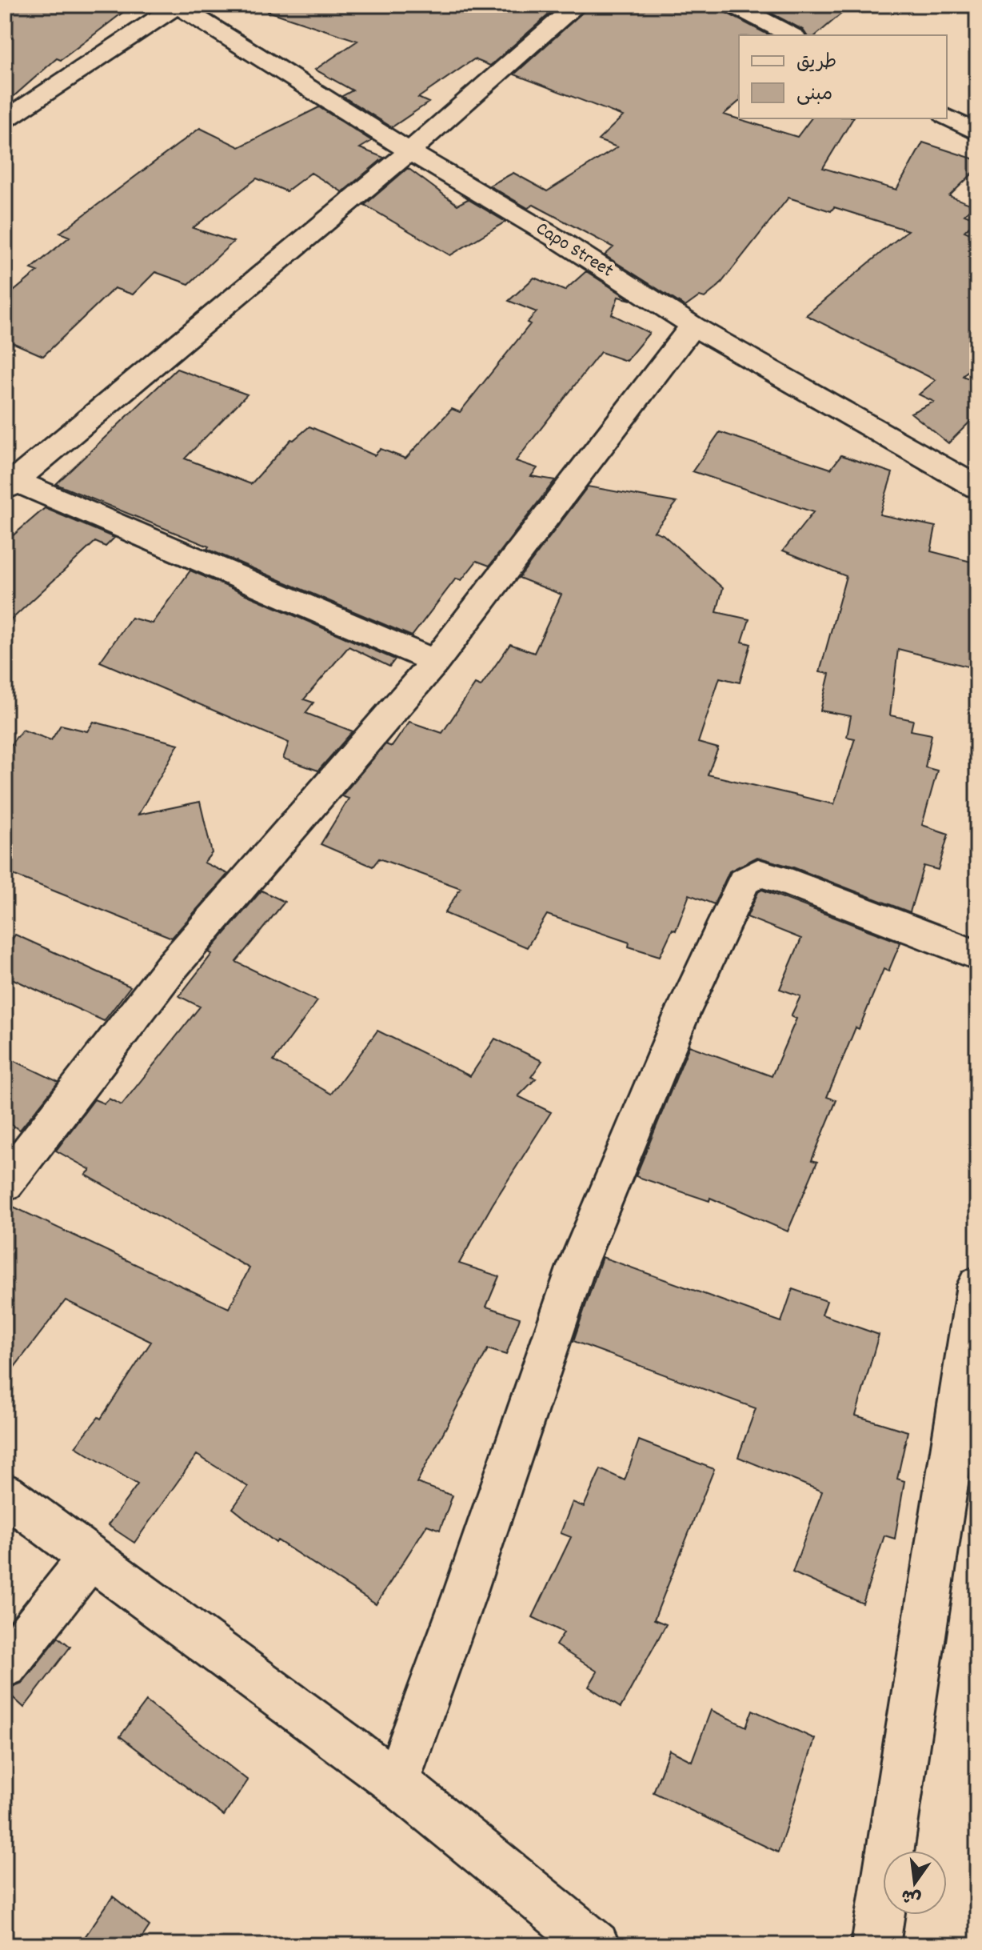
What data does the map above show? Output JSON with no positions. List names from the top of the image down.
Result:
{
  "streets": {
    "street": ["Capo Street"]
  },
  "legend": ["طريق", "مبنى"],
  "north": "bottom"
}
